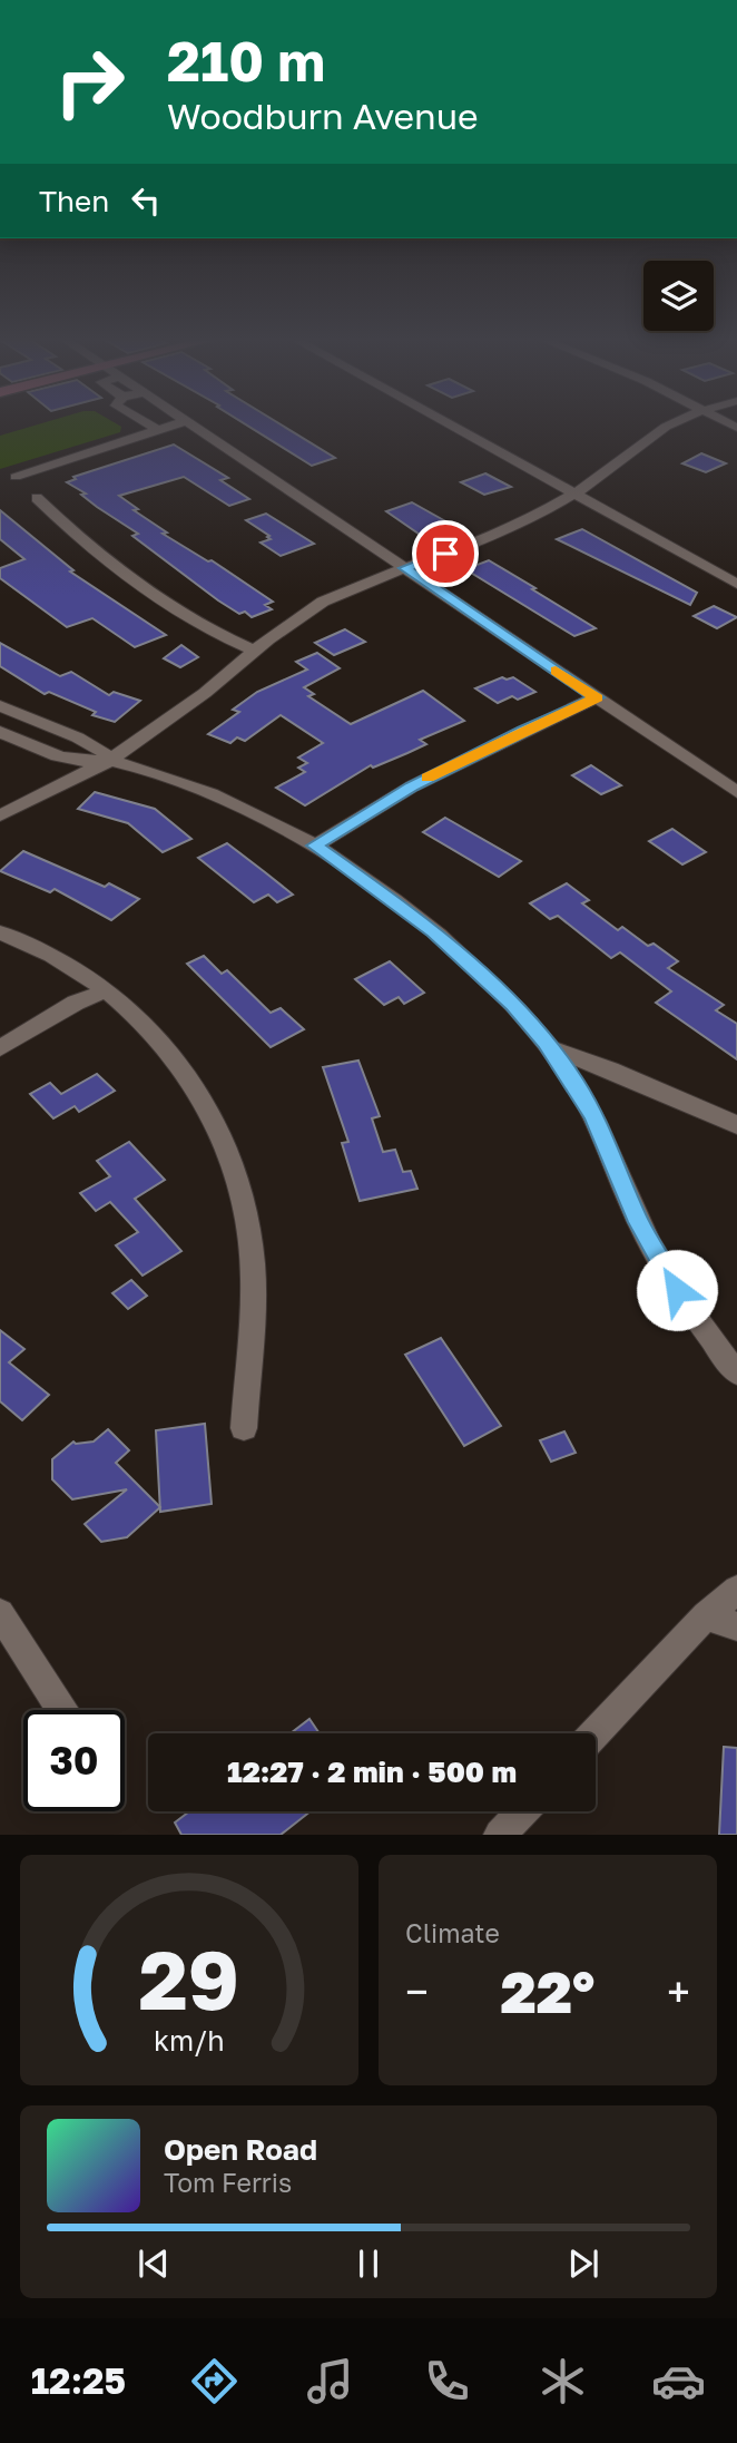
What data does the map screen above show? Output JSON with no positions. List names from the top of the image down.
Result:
{
  "page": {
    "turn": ["210 m", "Woodburn Avenue"],
    "then": "Then",
    "limit": "30",
    "trip": "12:27 · 2 min · 500 m",
    "tile": "Climate",
    "heat": ["−", "22°", "+"],
    "song": ["Open Road", "Tom Ferris"],
    "tabs": "12:25",
    "gauge": ["29", "km/h"]
  }
}
